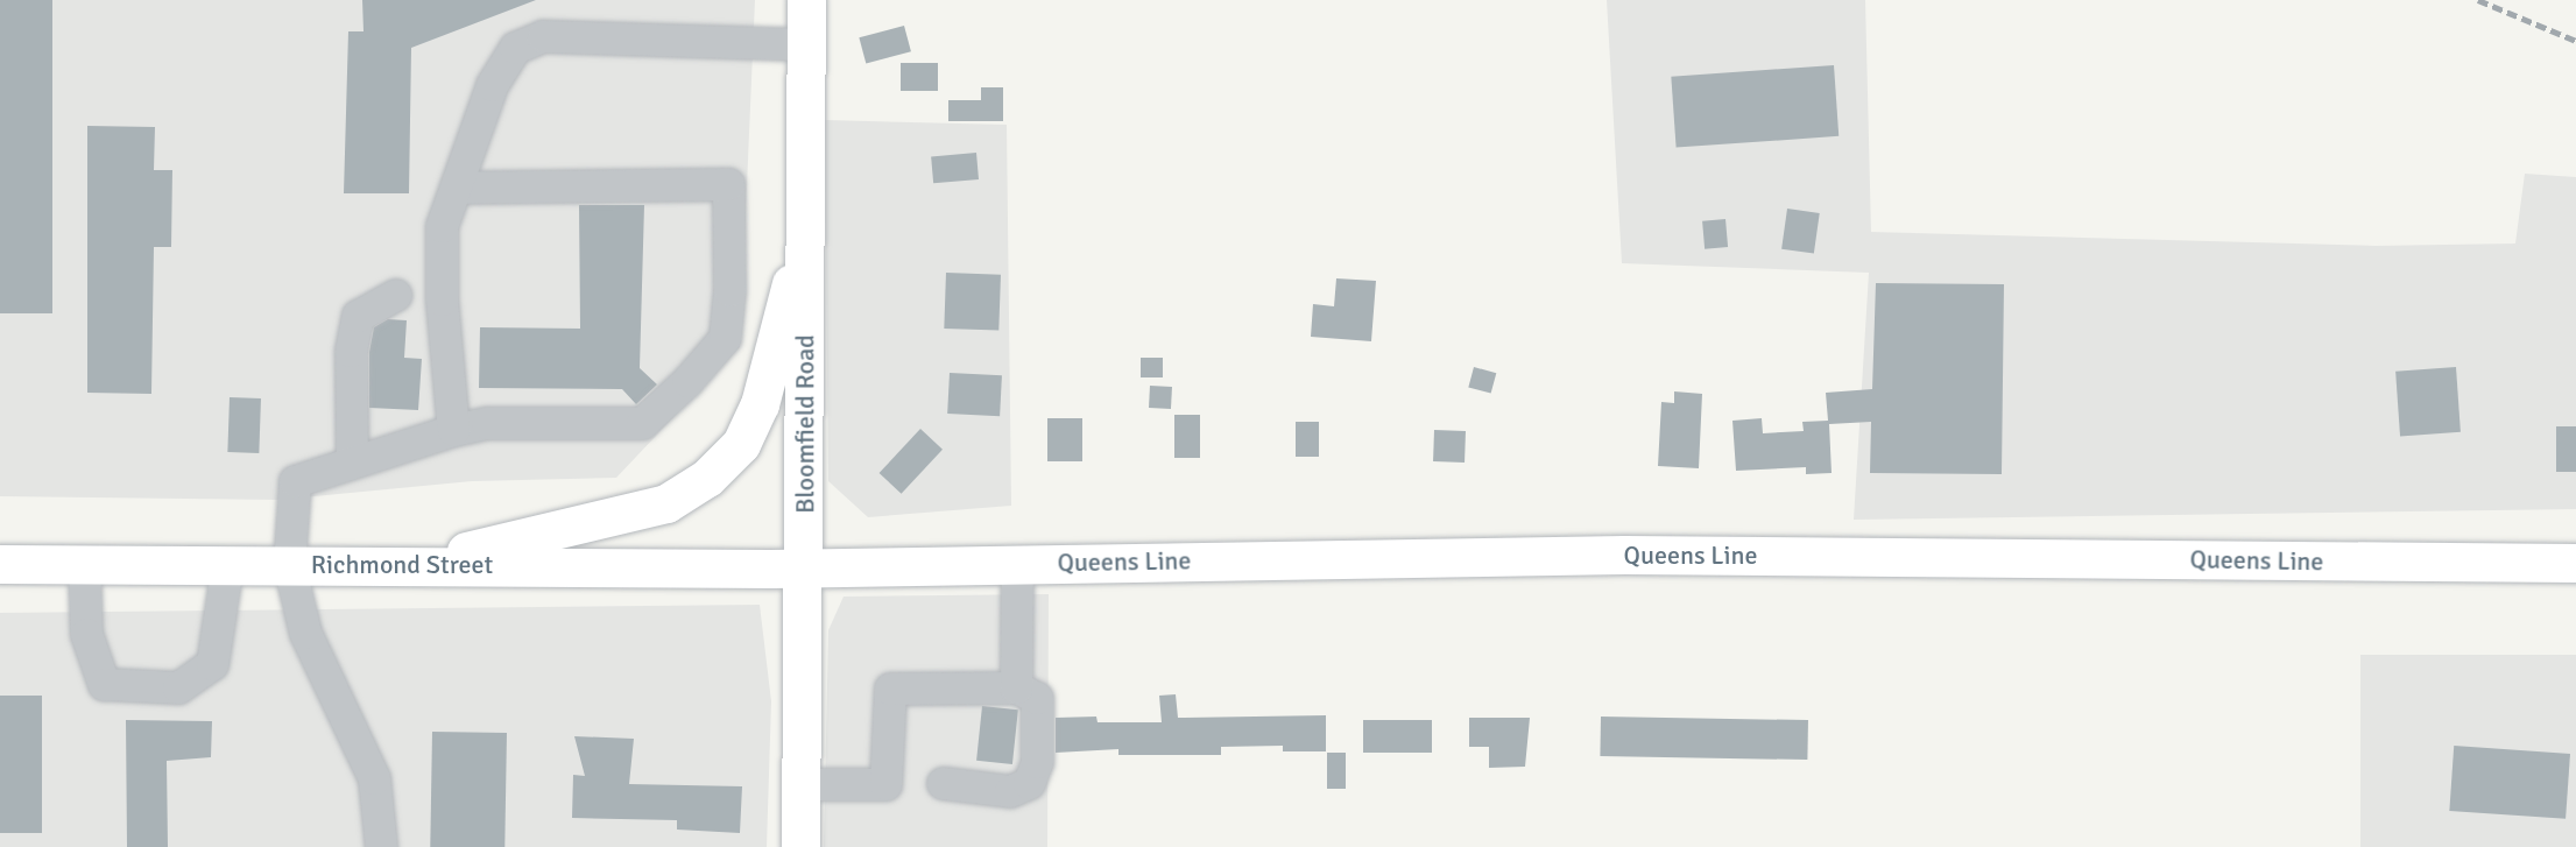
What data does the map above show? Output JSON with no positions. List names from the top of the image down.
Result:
{
  "streets": {
    "main road": ["Bloomfield Road", "Queens Line", "Richmond Street"]
  },
  "crossings": [
    ["Bloomfield Road", "Queens Line"],
    ["Bloomfield Road", "Richmond Street"],
    ["Queens Line", "Richmond Street"]
  ]
}
